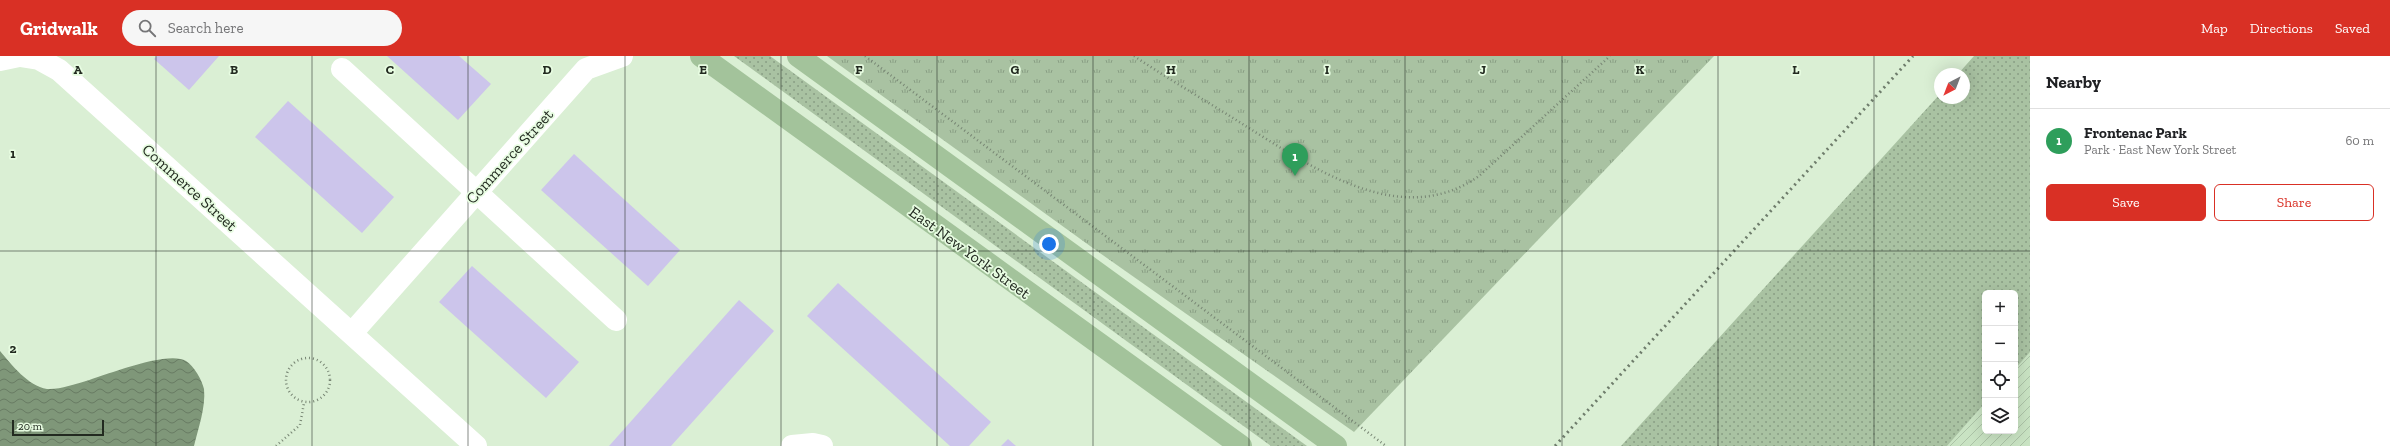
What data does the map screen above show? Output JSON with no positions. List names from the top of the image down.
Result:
{
  "streets": {
    "main road": ["East New York Street"],
    "street": ["Commerce Street"]
  },
  "scale_bar": "20 m",
  "north": "bottom left",
  "page": {
    "header": "Gridwalk",
    "search": "Search here",
    "nav": ["Map", "Directions", "Saved"],
    "heading": "Nearby",
    "list": [
      {
        "mark": "1",
        "name": "Frontenac Park",
        "note": "Park · East New York Street",
        "value": "60 m"
      }
    ],
    "pins": "1",
    "buttons": ["Save", "Share"],
    "map_buttons": ["+", "−"],
    "scale": "20 m"
  },
  "grid": {
    "columns": [
      "A",
      "B",
      "C",
      "D",
      "E",
      "F",
      "G",
      "H",
      "I",
      "J",
      "K",
      "L"
    ],
    "rows": ["1", "2"]
  }
}
